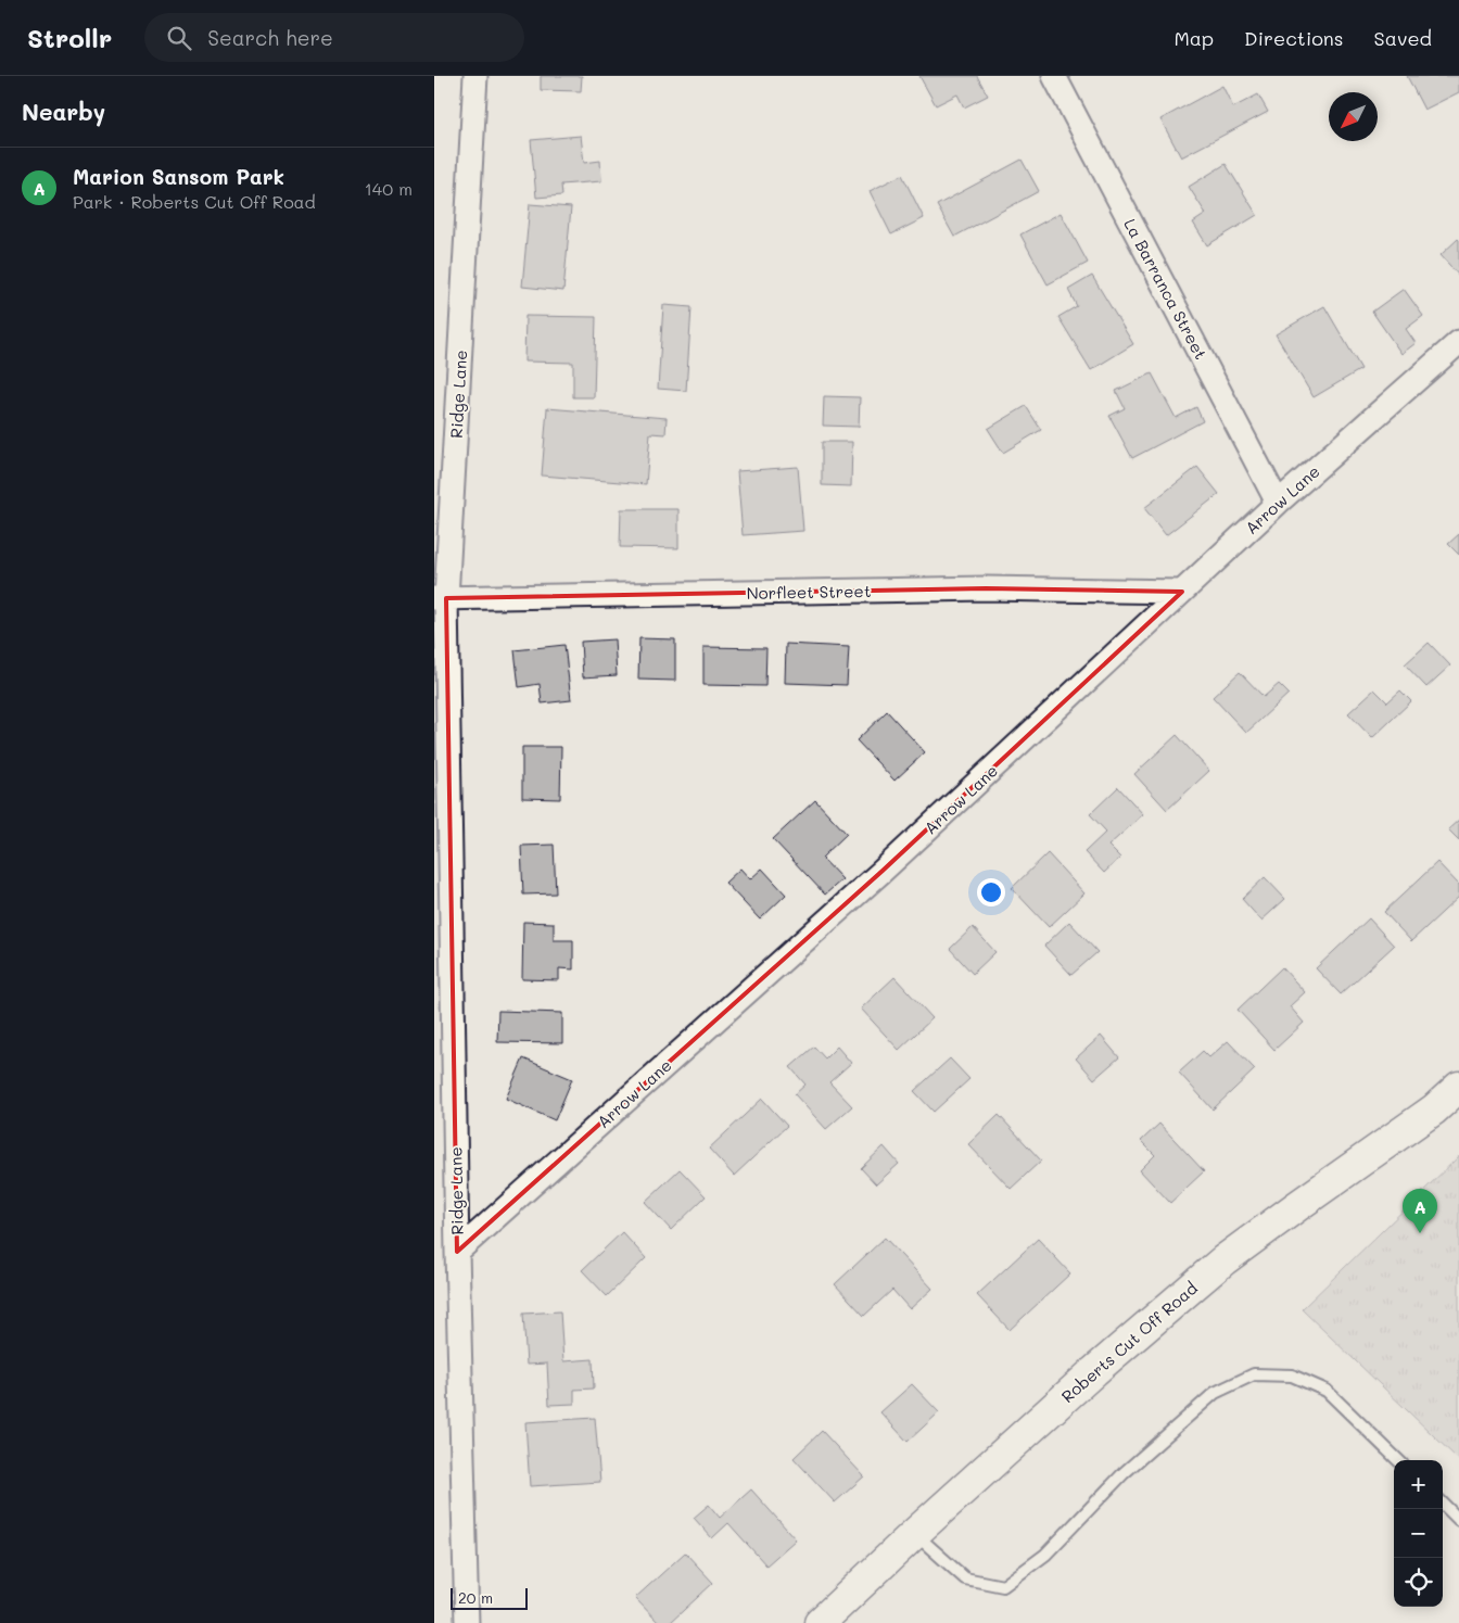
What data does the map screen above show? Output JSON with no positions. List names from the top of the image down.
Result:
{
  "streets": {
    "street": [
      "La Barranca Street",
      "Ridge Lane",
      "Arrow Lane",
      "Norfleet Street",
      "Roberts Cut Off Road"
    ]
  },
  "crossings": [
    ["La Barranca Street", "Arrow Lane"],
    ["Ridge Lane", "Arrow Lane"],
    ["Ridge Lane", "Norfleet Street"],
    ["Arrow Lane", "Norfleet Street"]
  ],
  "scale_bar": "20 m",
  "north": "bottom left",
  "page": {
    "header": "Strollr",
    "search": "Search here",
    "nav": ["Map", "Directions", "Saved"],
    "heading": "Nearby",
    "list": [
      {
        "mark": "A",
        "name": "Marion Sansom Park",
        "note": "Park · Roberts Cut Off Road",
        "value": "140 m"
      }
    ],
    "pins": "A",
    "map_buttons": ["+", "−"],
    "scale": "20 m"
  }
}
